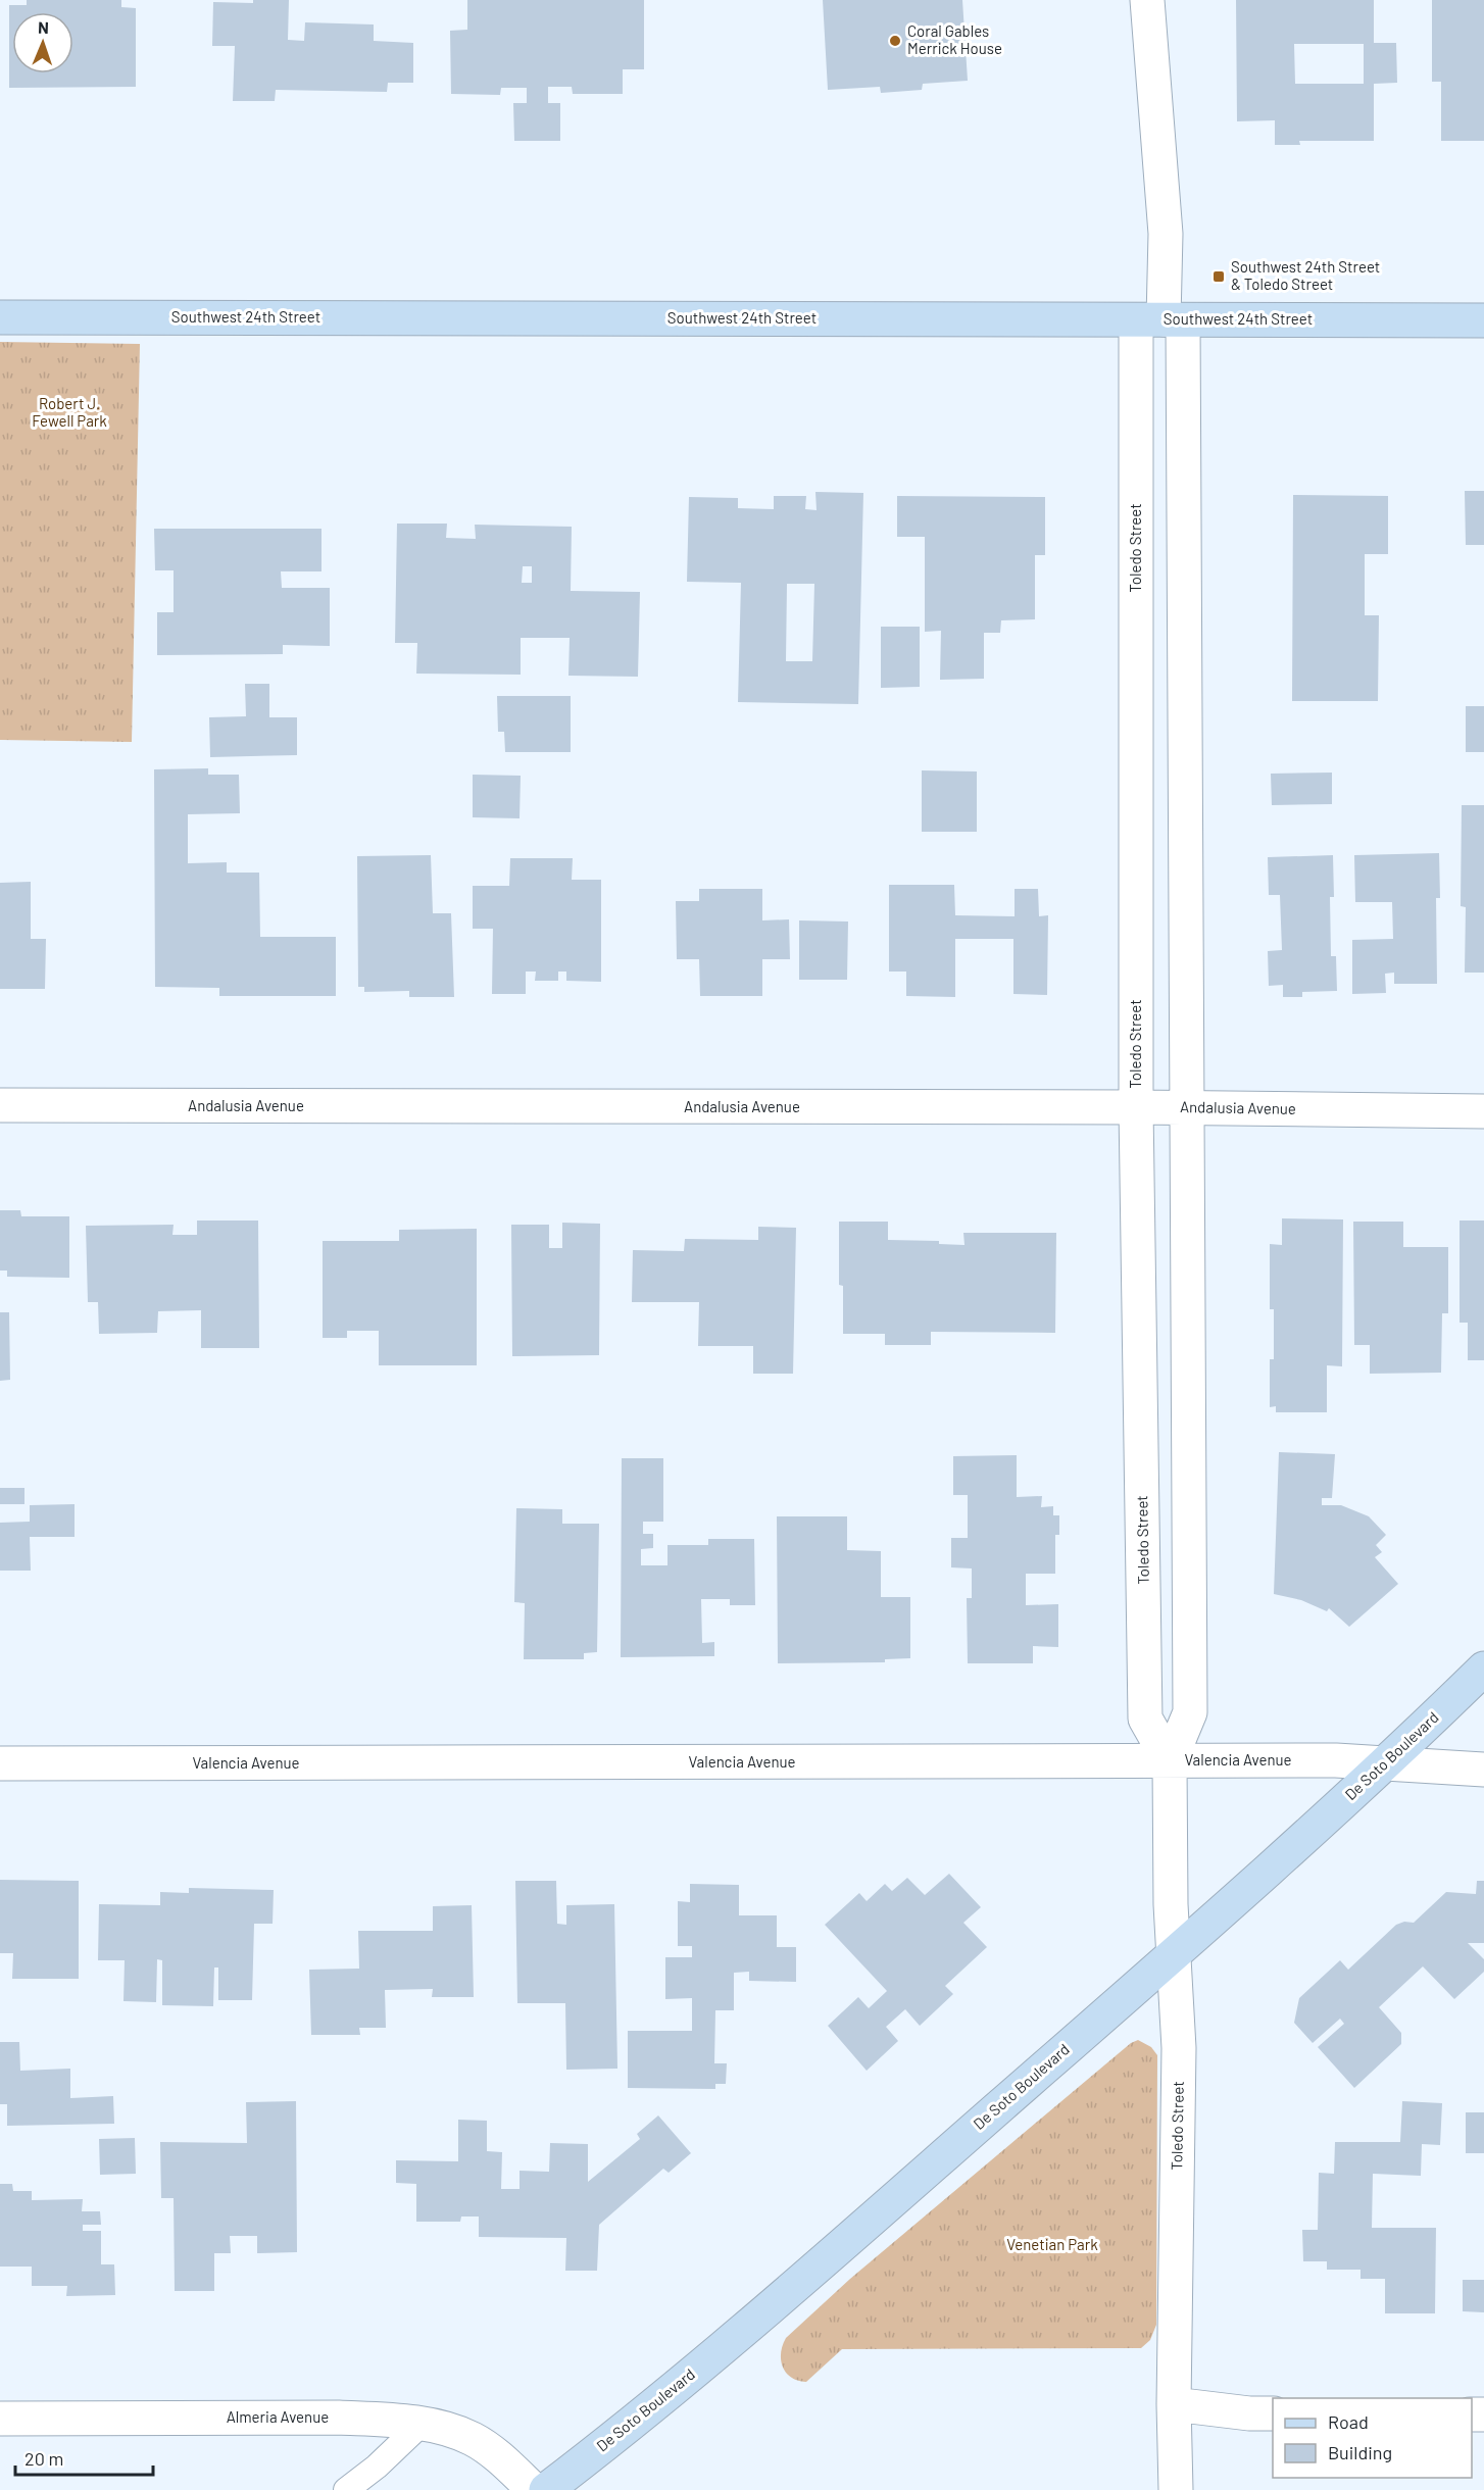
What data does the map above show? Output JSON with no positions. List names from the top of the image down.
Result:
{
  "streets": {
    "street": [
      "Southwest 24th Street",
      "Toledo Street",
      "Andalusia Avenue",
      "De Soto Boulevard",
      "Valencia Avenue",
      "Almeria Avenue"
    ]
  },
  "crossings": [
    ["Southwest 24th Street", "Toledo Street"],
    ["Toledo Street", "Andalusia Avenue"],
    ["Toledo Street", "De Soto Boulevard"],
    ["Toledo Street", "Valencia Avenue"],
    ["De Soto Boulevard", "Valencia Avenue"]
  ],
  "parks": ["Robert J. Fewell Park", "Venetian Park"],
  "places": {
    "other": ["Coral Gables Merrick House"],
    "transit": ["Southwest 24th Street & Toledo Street"]
  },
  "legend": ["Road", "Building"],
  "scale_bar": "20 m",
  "north": "top"
}
